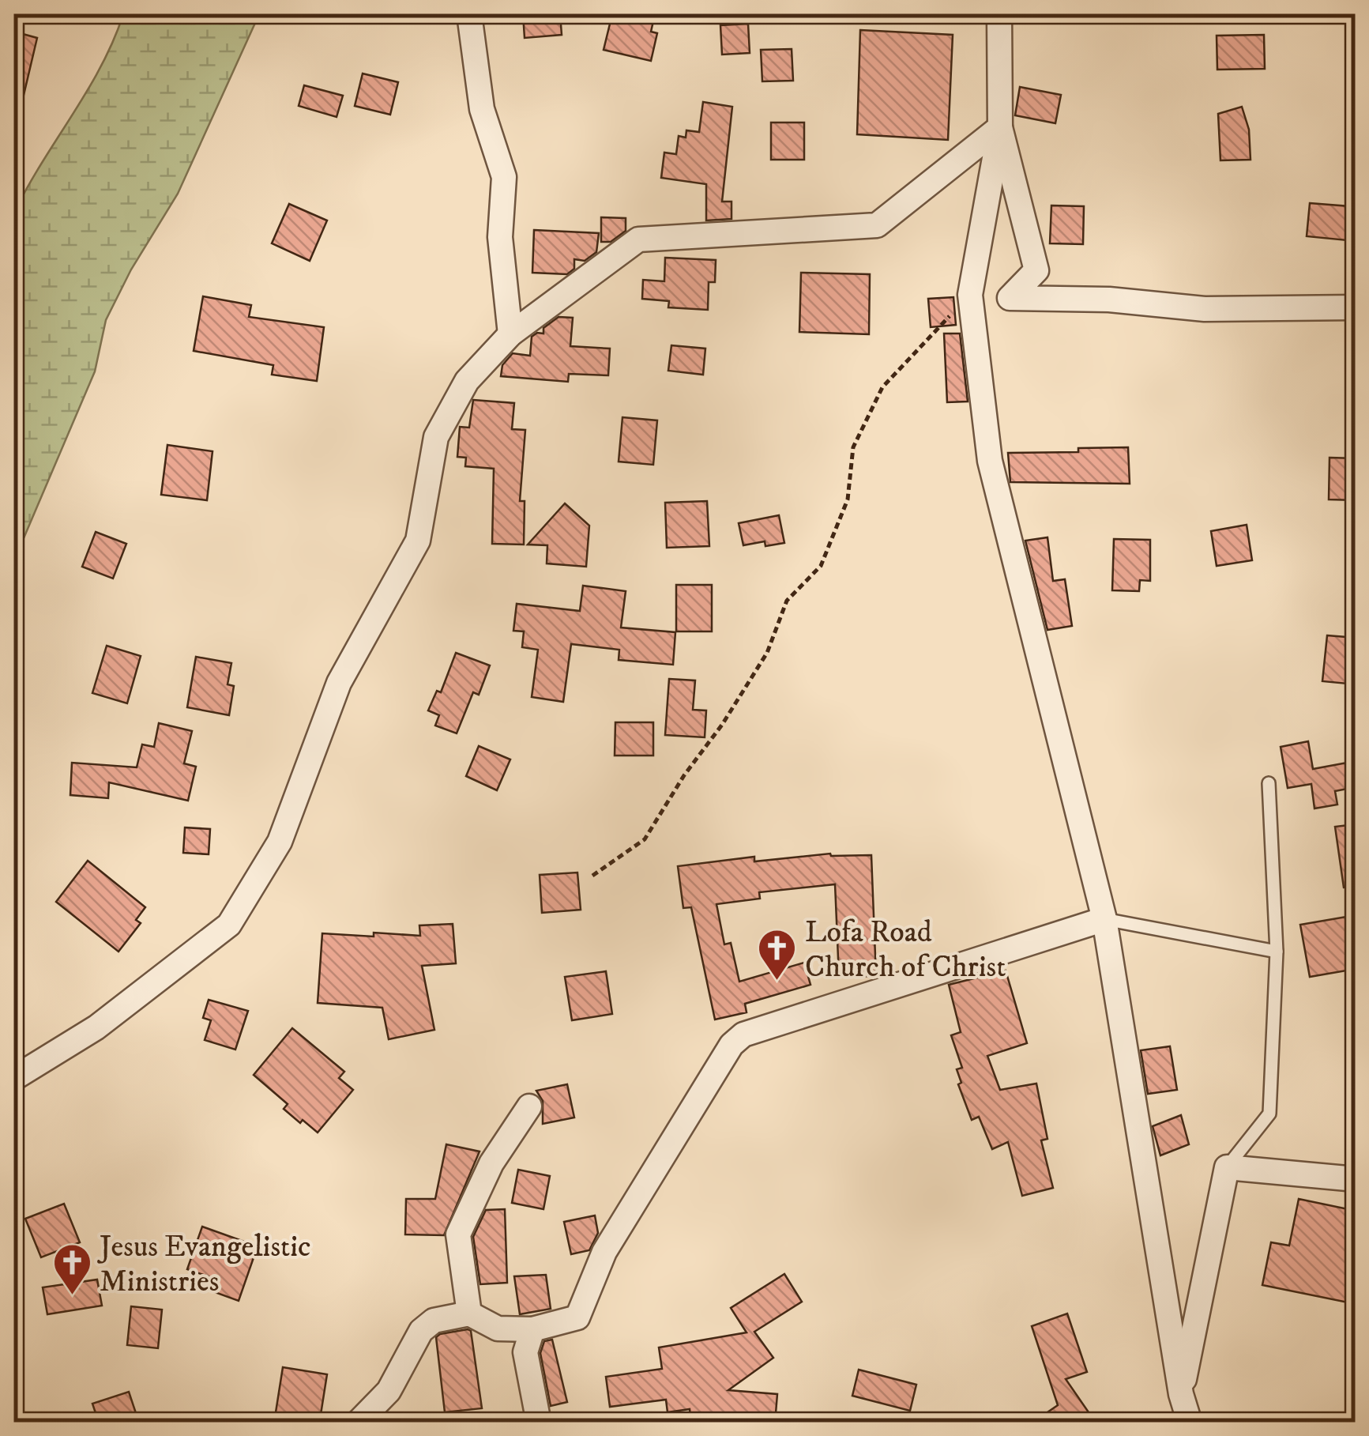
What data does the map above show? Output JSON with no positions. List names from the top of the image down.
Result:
{
  "places": {
    "church": ["Lofa Road Church of Christ", "Jesus Evangelistic Ministries"]
  }
}
